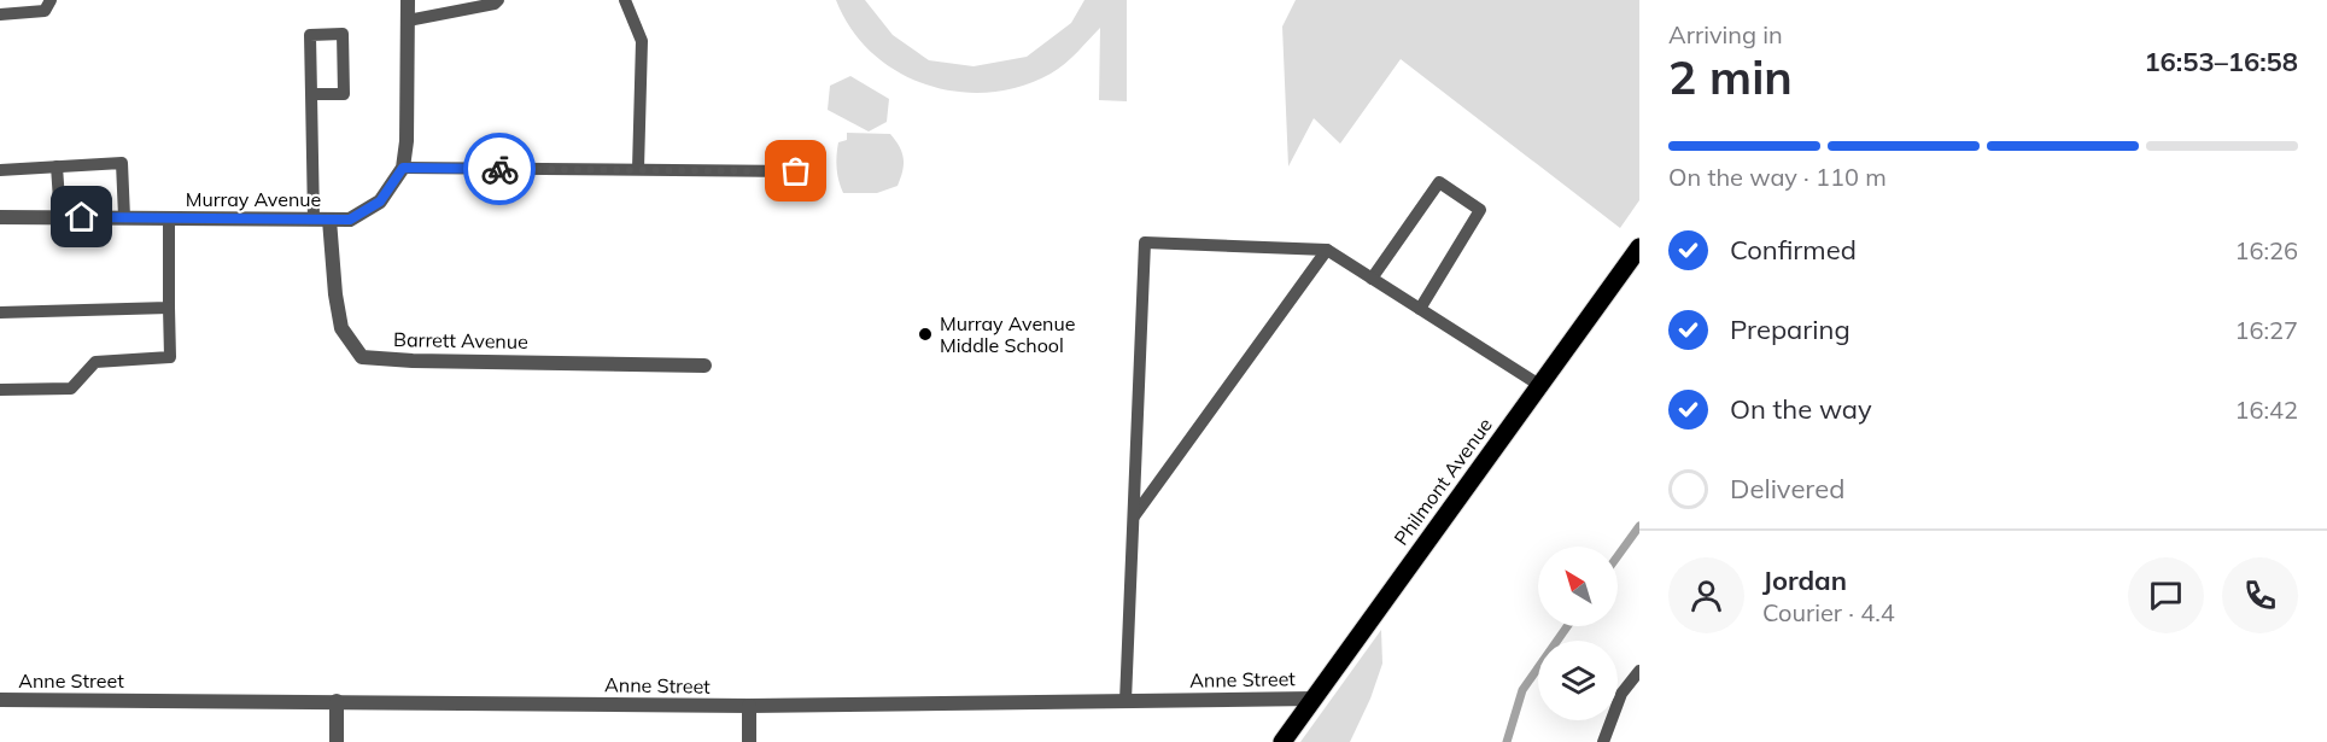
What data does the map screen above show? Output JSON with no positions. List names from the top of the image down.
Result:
{
  "streets": {
    "main road": ["Philmont Avenue"],
    "street": ["Murray Avenue", "Barrett Avenue", "Anne Street"]
  },
  "crossings": [
    ["Murray Avenue", "Barrett Avenue"],
    ["Philmont Avenue", "Anne Street"]
  ],
  "places": ["Murray Avenue Middle School"],
  "north": "top left",
  "page": {
    "heading": ["2 min", "Arriving in", "16:53–16:58"],
    "panel": ["Jordan", "Courier · 4.4"],
    "bar": "On the way · 110 m",
    "list": [
      ["Confirmed", "16:26"],
      ["Preparing", "16:27"],
      ["On the way", "16:42"],
      "Delivered"
    ]
  }
}
